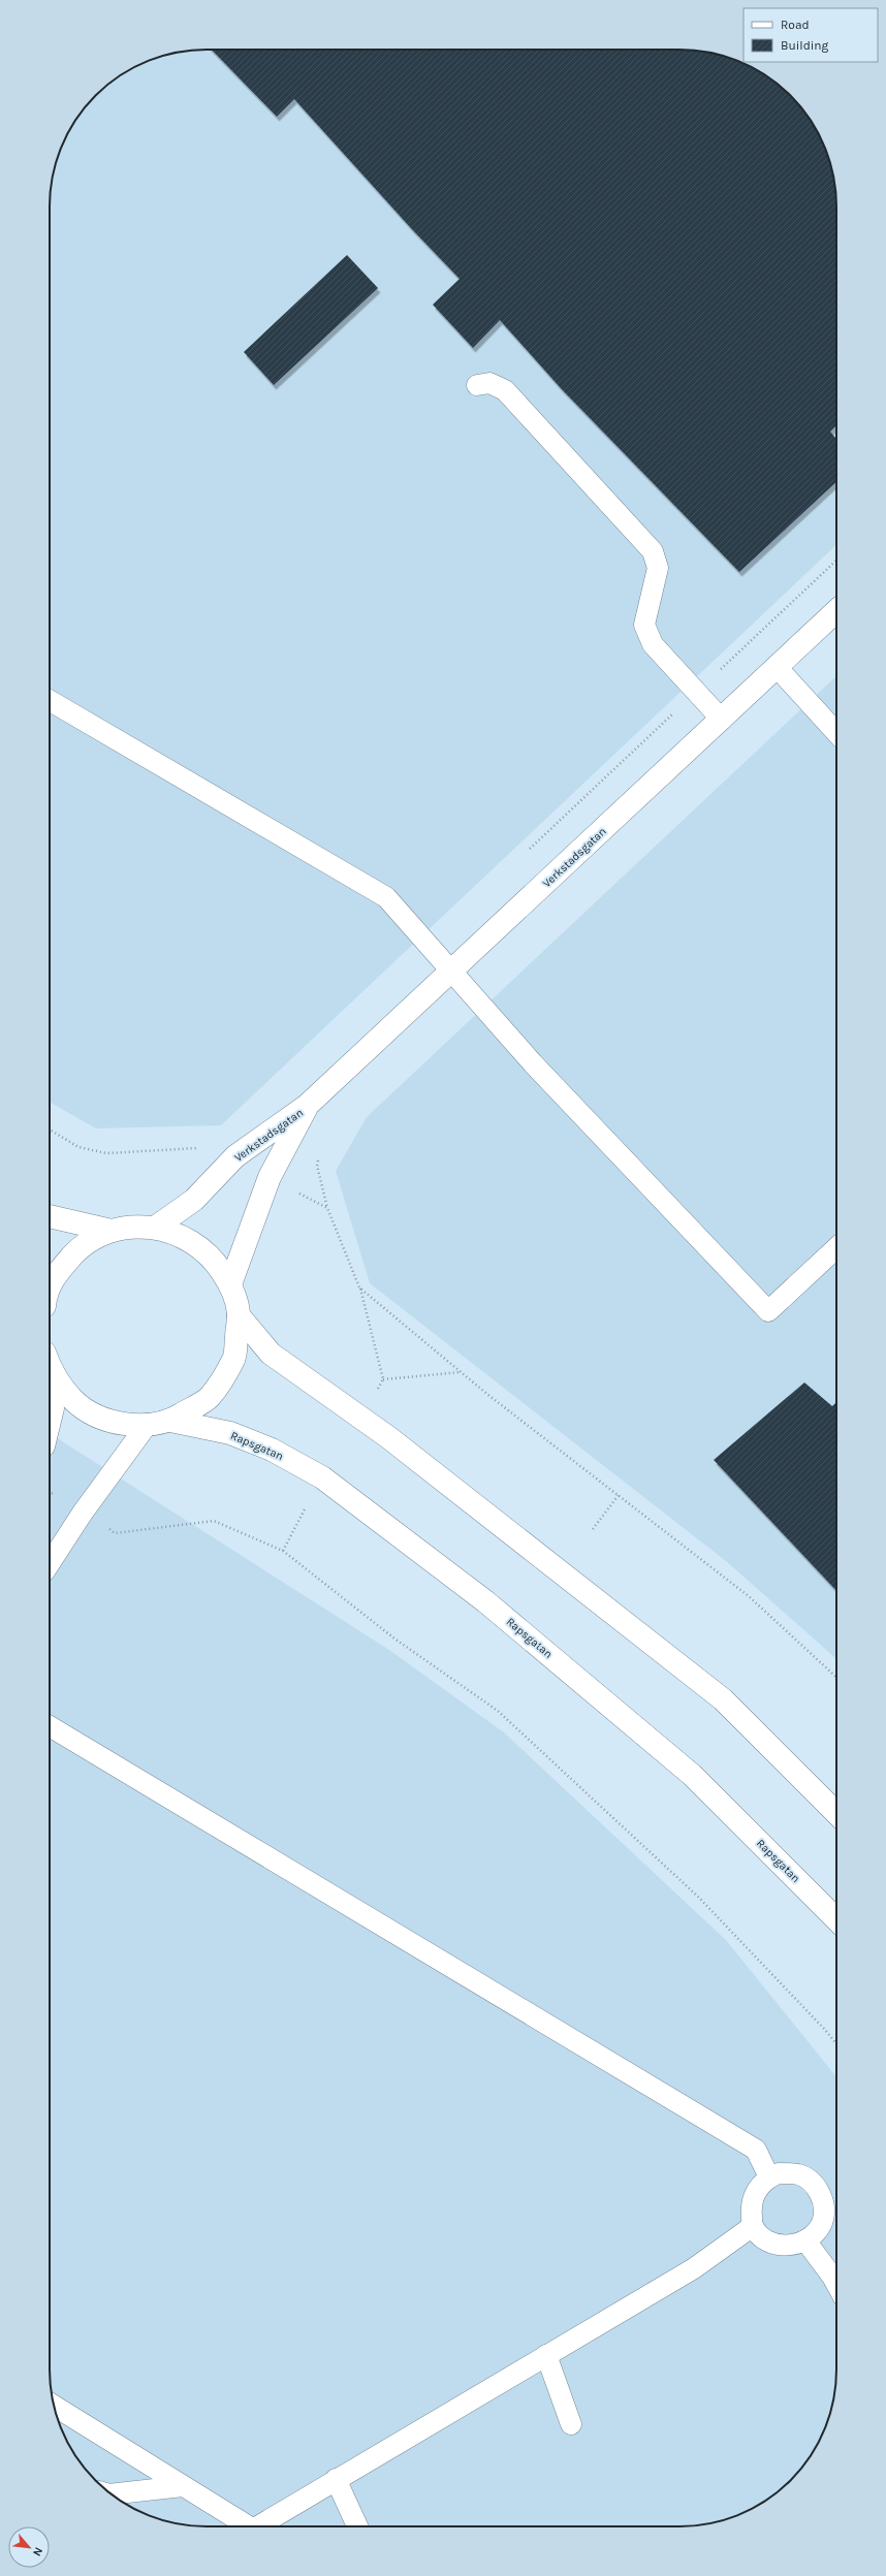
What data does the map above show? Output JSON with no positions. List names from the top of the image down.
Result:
{
  "streets": {
    "street": ["Verkstadsgatan", "Rapsgatan"]
  },
  "legend": ["Road", "Building"],
  "north": "bottom right"
}
